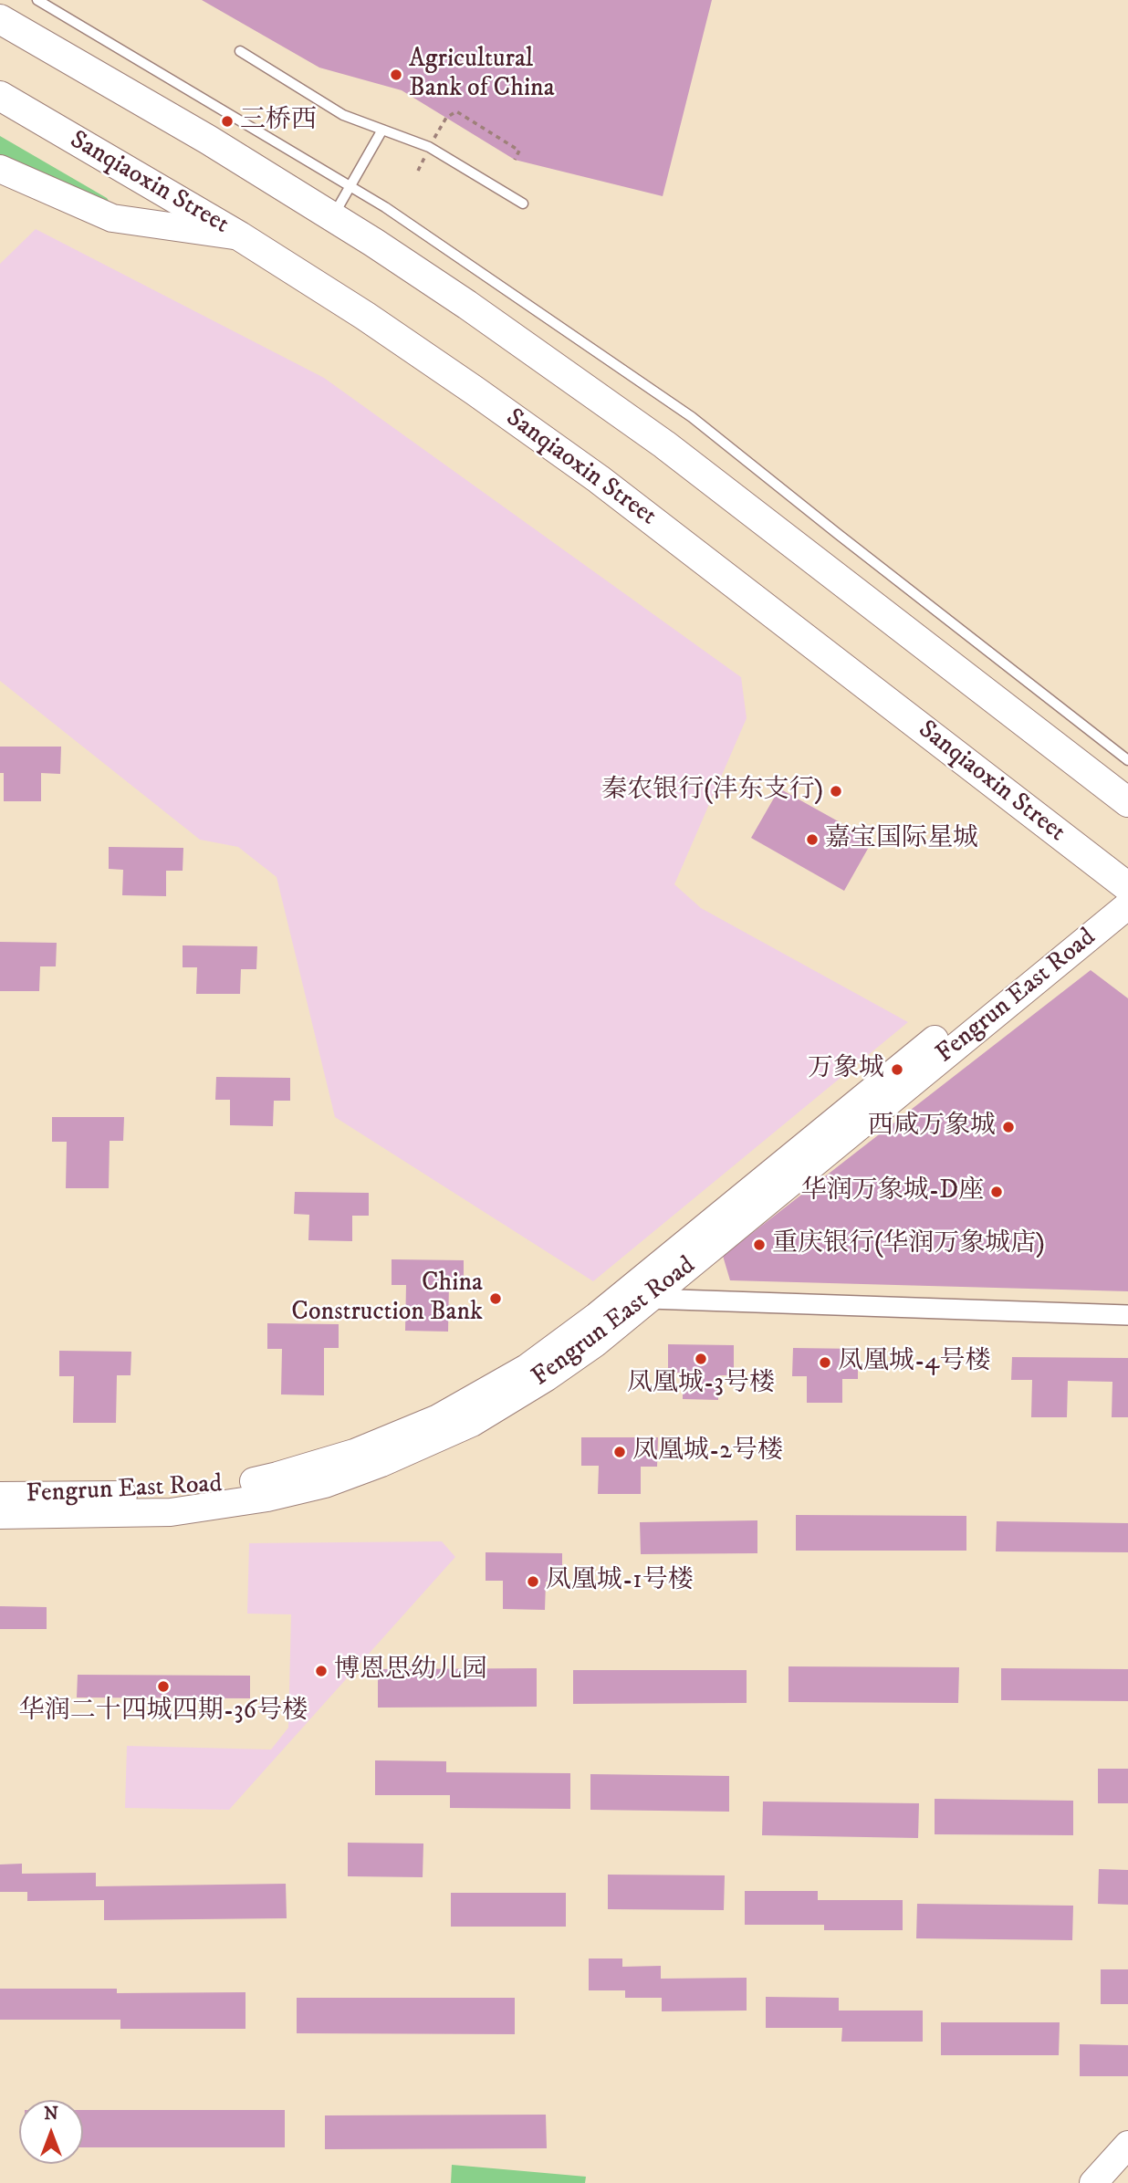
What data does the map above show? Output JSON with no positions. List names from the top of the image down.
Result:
{
  "streets": {
    "main road": ["Sanqiaoxin Street"],
    "street": ["Fengrun East Road"]
  },
  "crossings": [
    ["Sanqiaoxin Street", "Fengrun East Road"]
  ],
  "places": [
    "Agricultural Bank of China",
    "三桥西",
    "秦农银行(沣东支行)",
    "嘉宝国际星城",
    "万象城",
    "西咸万象城",
    "华润万象城-D座",
    "重庆银行(华润万象城店)",
    "China Construction Bank",
    "凤凰城-3号楼",
    "凤凰城-4号楼",
    "凤凰城-2号楼",
    "凤凰城-1号楼",
    "博恩思幼儿园",
    "华润二十四城四期-36号楼"
  ],
  "north": "top"
}
